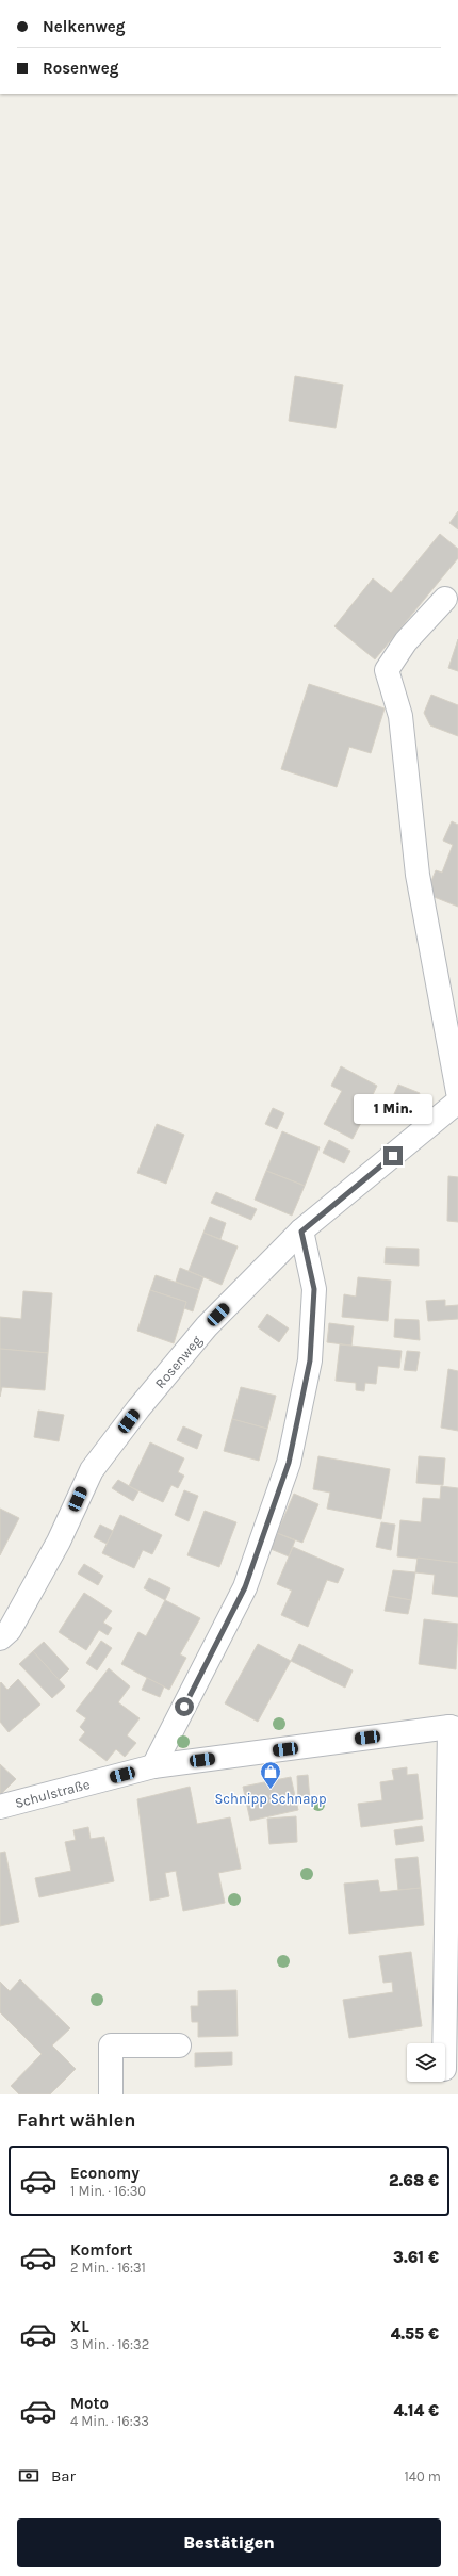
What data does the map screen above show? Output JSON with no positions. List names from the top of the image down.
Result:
{
  "streets": {
    "street": ["Rosenweg", "Schulstraße"]
  },
  "places": {
    "shop": ["Schnipp Schnapp"]
  },
  "page": {
    "banner": ["Nelkenweg", "Rosenweg"],
    "bubble": "1 Min.",
    "heading": "Fahrt wählen",
    "list": [
      {
        "name": "Economy",
        "note": "1 Min. · 16:30",
        "value": "2.68 €"
      },
      {
        "name": "Komfort",
        "note": "2 Min. · 16:31",
        "value": "3.61 €"
      },
      {
        "name": "XL",
        "note": "3 Min. · 16:32",
        "value": "4.55 €"
      },
      {
        "name": "Moto",
        "note": "4 Min. · 16:33",
        "value": "4.14 €"
      }
    ],
    "pay": ["Bar", "140 m"],
    "buttons": "Bestätigen"
  }
}
